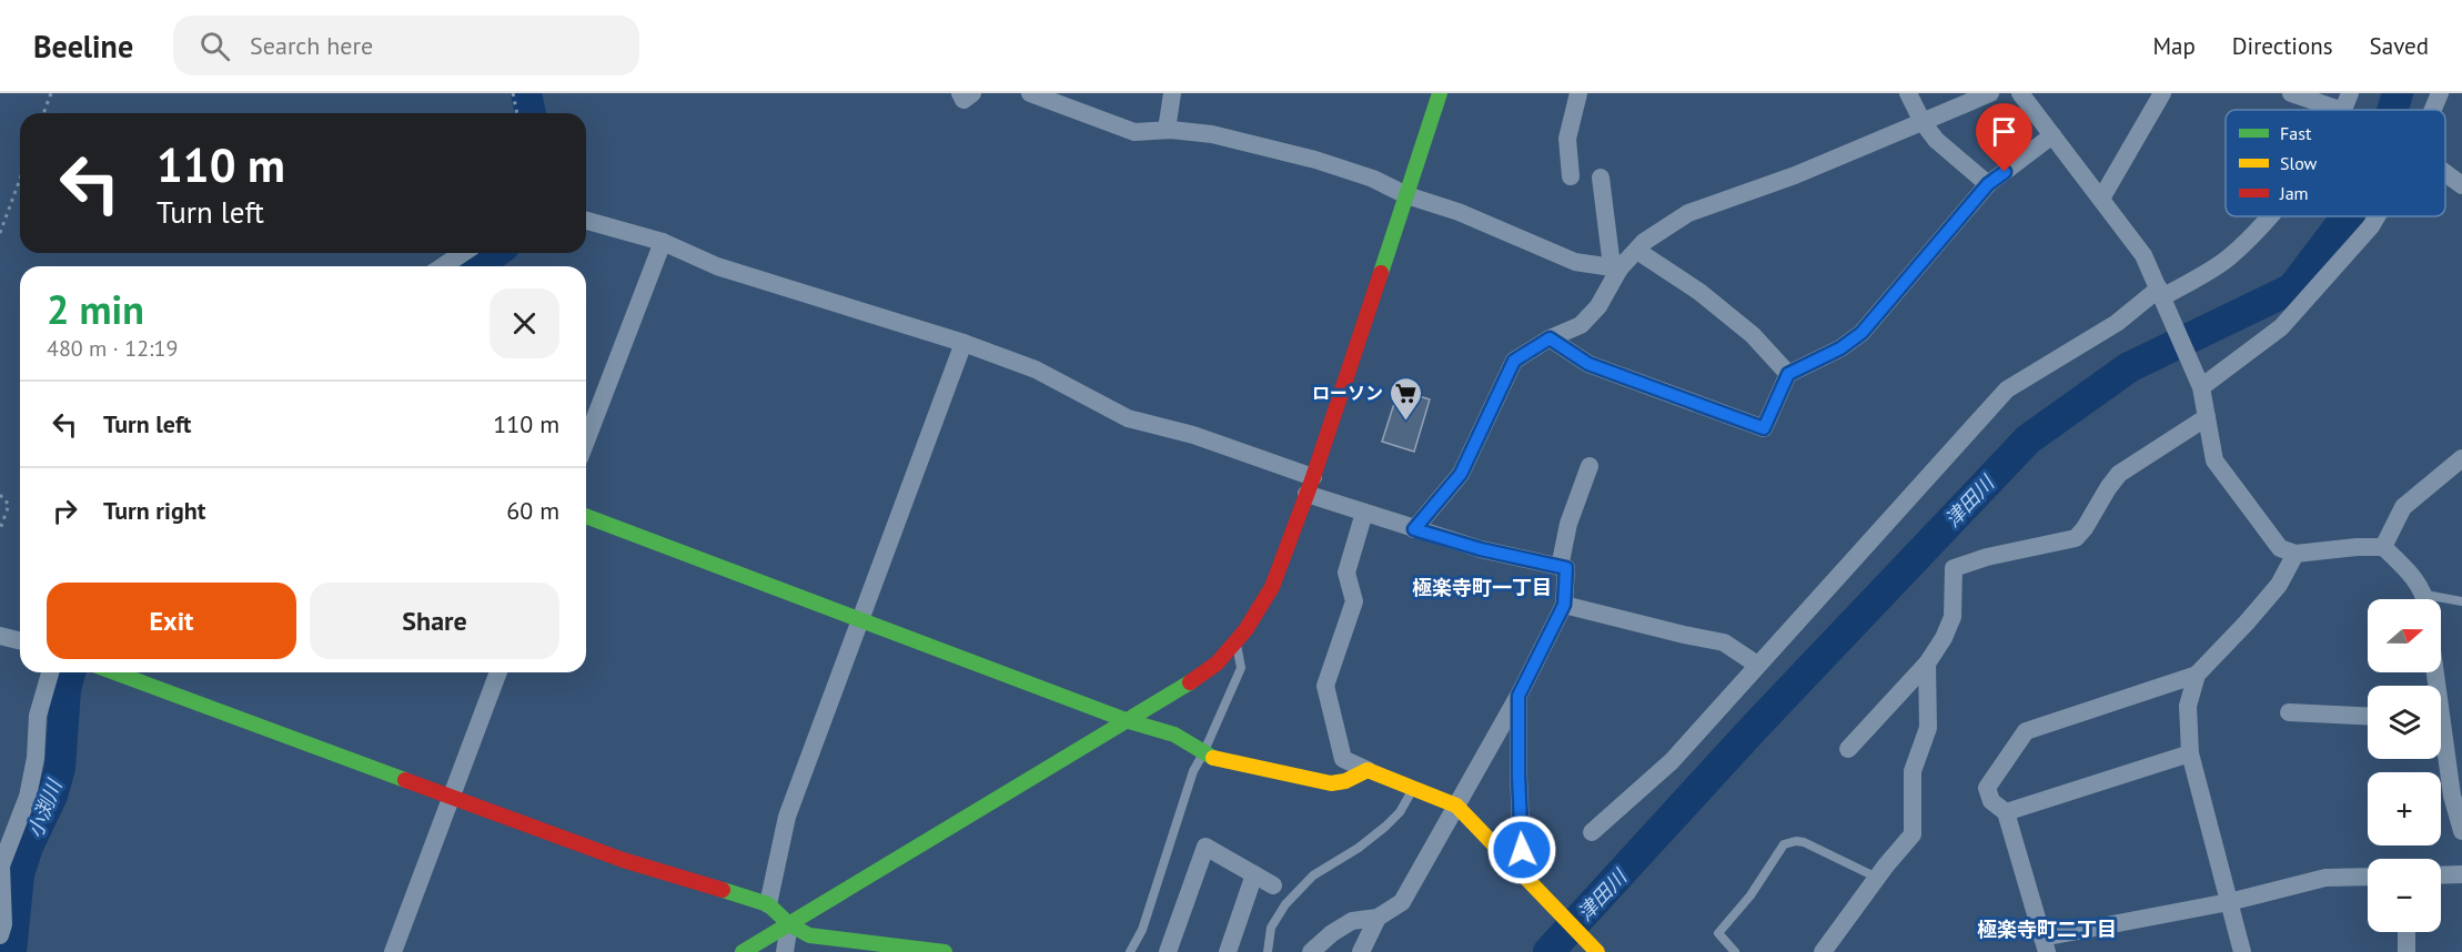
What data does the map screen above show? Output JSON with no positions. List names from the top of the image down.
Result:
{
  "districts": ["極楽寺町一丁目", "極楽寺町二丁目"],
  "water": ["津田川", "小渕川"],
  "places": {
    "supermarket": ["ローソン"]
  },
  "legend": ["Fast", "Slow", "Jam"],
  "north": "right",
  "page": {
    "header": "Beeline",
    "search": "Search here",
    "nav": ["Map", "Directions", "Saved"],
    "turn": ["110 m", "Turn left"],
    "heading": ["2 min", "480 m · 12:19"],
    "list": [
      {
        "name": "Turn left",
        "value": "110 m"
      },
      {
        "name": "Turn right",
        "value": "60 m"
      }
    ],
    "buttons": ["Exit", "Share"],
    "map_buttons": ["+", "−"]
  }
}
